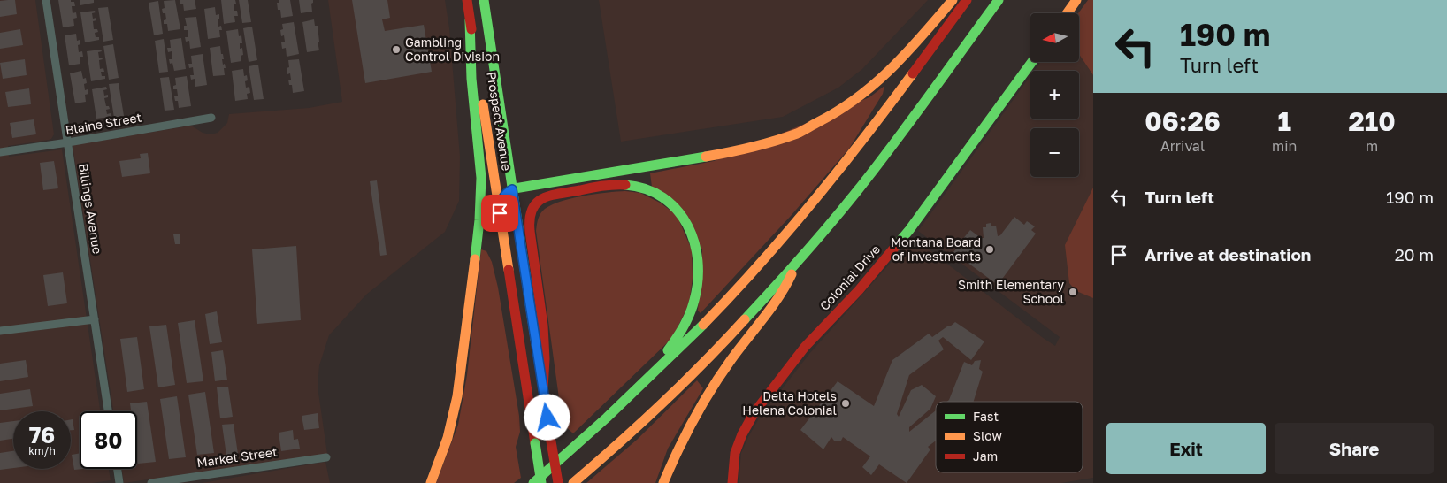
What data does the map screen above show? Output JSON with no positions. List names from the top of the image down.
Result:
{
  "streets": {
    "main road": ["Prospect Avenue", "Colonial Drive"],
    "street": ["Blaine Street", "Billings Avenue", "Market Street"]
  },
  "crossings": [
    ["Blaine Street", "Billings Avenue"]
  ],
  "places": [
    "Gambling Control Division",
    "Montana Board of Investments",
    "Smith Elementary School",
    "Delta Hotels Helena Colonial"
  ],
  "legend": ["Fast", "Slow", "Jam"],
  "north": "left",
  "page": {
    "turn": ["190 m", "Turn left"],
    "map_buttons": ["+", "−"],
    "eta": [
      "06:26",
      "Arrival",
      "1",
      "min",
      "210",
      "m"
    ],
    "list": [
      {
        "name": "Turn left",
        "value": "190 m"
      },
      {
        "name": "Arrive at destination",
        "value": "20 m"
      }
    ],
    "speed": "76 km/h",
    "limit": "80",
    "buttons": ["Exit", "Share"]
  }
}
